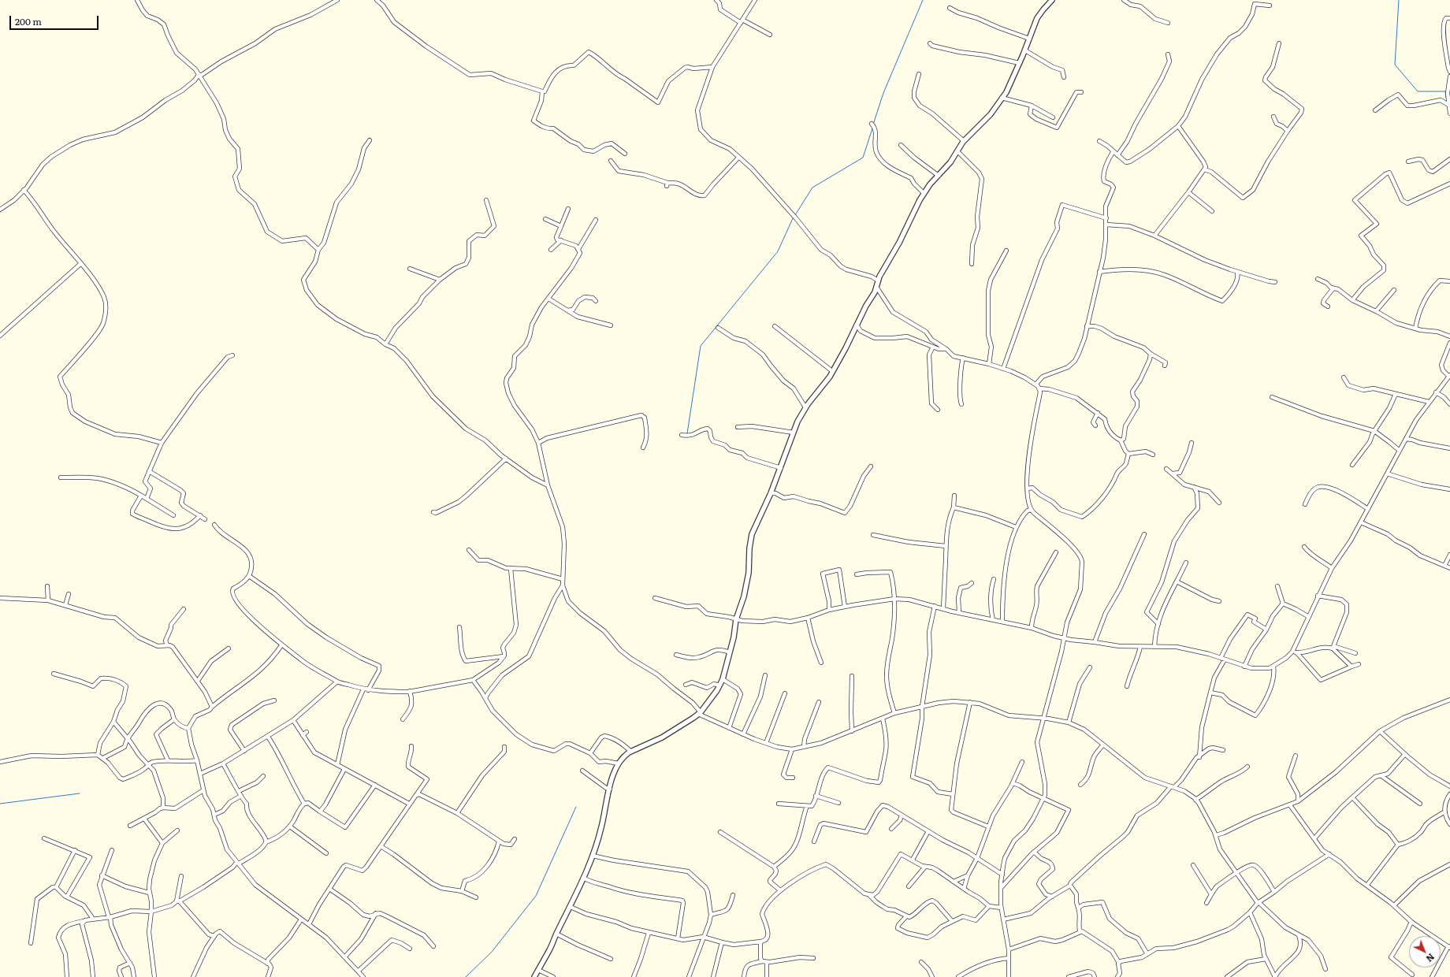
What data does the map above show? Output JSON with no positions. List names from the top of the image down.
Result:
{
  "scale_bar": "200 m",
  "north": "bottom right"
}
